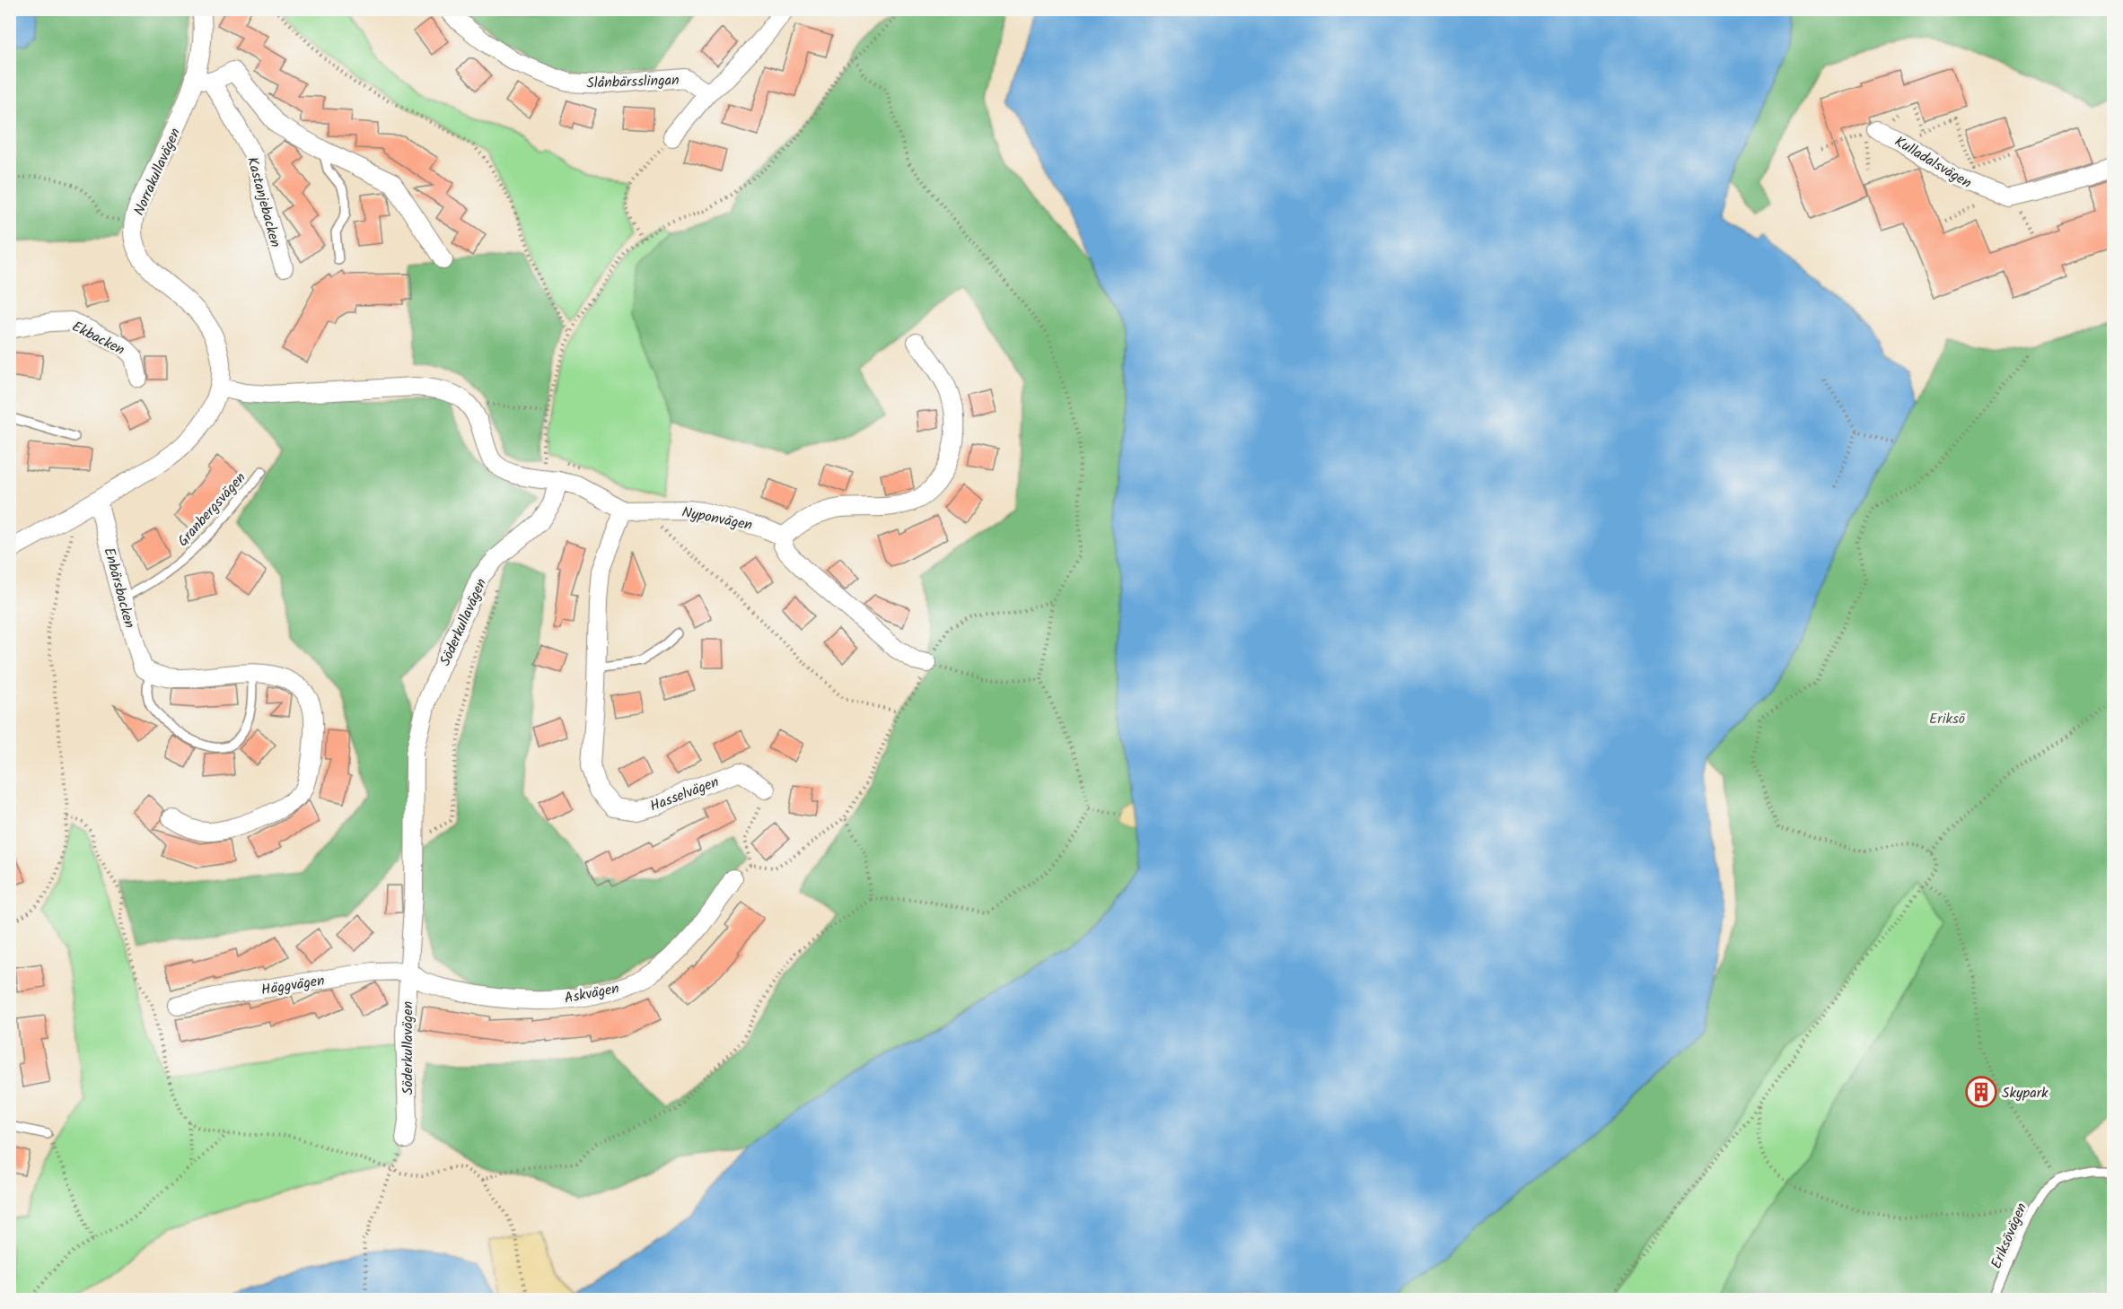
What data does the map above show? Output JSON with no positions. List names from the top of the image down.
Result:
{
  "streets": {
    "street": [
      "Slånbärsslingan",
      "Kulladalsvägen",
      "Norrakullavägen",
      "Kastanjebacken",
      "Ekbacken",
      "Nyponvägen",
      "Enbärsbacken",
      "Söderkullavägen",
      "Hasselvägen",
      "Häggvägen",
      "Askvägen"
    ],
    "lane": ["Granbergsvägen", "Eriksövägen"]
  },
  "crossings": [
    ["Norrakullavägen", "Enbärsbacken"],
    ["Granbergsvägen", "Enbärsbacken"],
    ["Nyponvägen", "Söderkullavägen"],
    ["Nyponvägen", "Hasselvägen"],
    ["Söderkullavägen", "Häggvägen"],
    ["Söderkullavägen", "Askvägen"],
    ["Häggvägen", "Askvägen"]
  ],
  "parks": ["Eriksö"],
  "places": {
    "building": ["Skypark"]
  }
}
